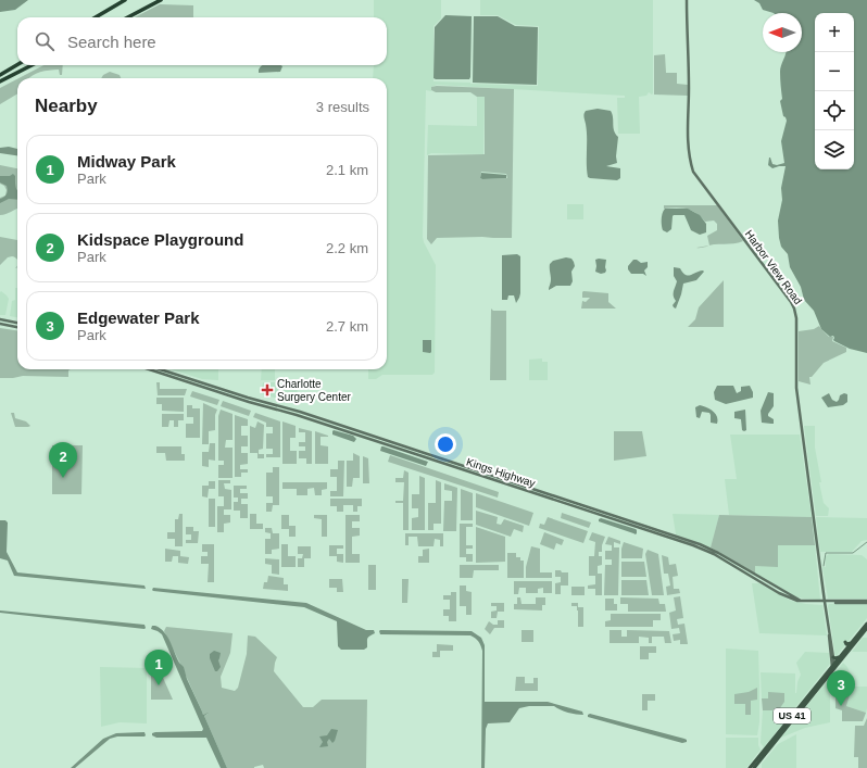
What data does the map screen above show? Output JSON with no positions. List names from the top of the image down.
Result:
{
  "streets": {
    "main road": ["Harbor View Road", "Kings Highway", "US 41"]
  },
  "crossings": [
    ["Harbor View Road", "Kings Highway"],
    ["Harbor View Road", "US 41"]
  ],
  "places": {
    "health": ["Charlotte Surgery Center"]
  },
  "north": "left",
  "page": {
    "map_buttons": ["+", "−"],
    "search": "Search here",
    "heading": ["Nearby", "3 results"],
    "list": [
      {
        "mark": "1",
        "name": "Midway Park",
        "note": "Park",
        "value": "2.1 km"
      },
      {
        "mark": "2",
        "name": "Kidspace Playground",
        "note": "Park",
        "value": "2.2 km"
      },
      {
        "mark": "3",
        "name": "Edgewater Park",
        "note": "Park",
        "value": "2.7 km"
      }
    ],
    "pins": ["2", "1", "3"]
  }
}
